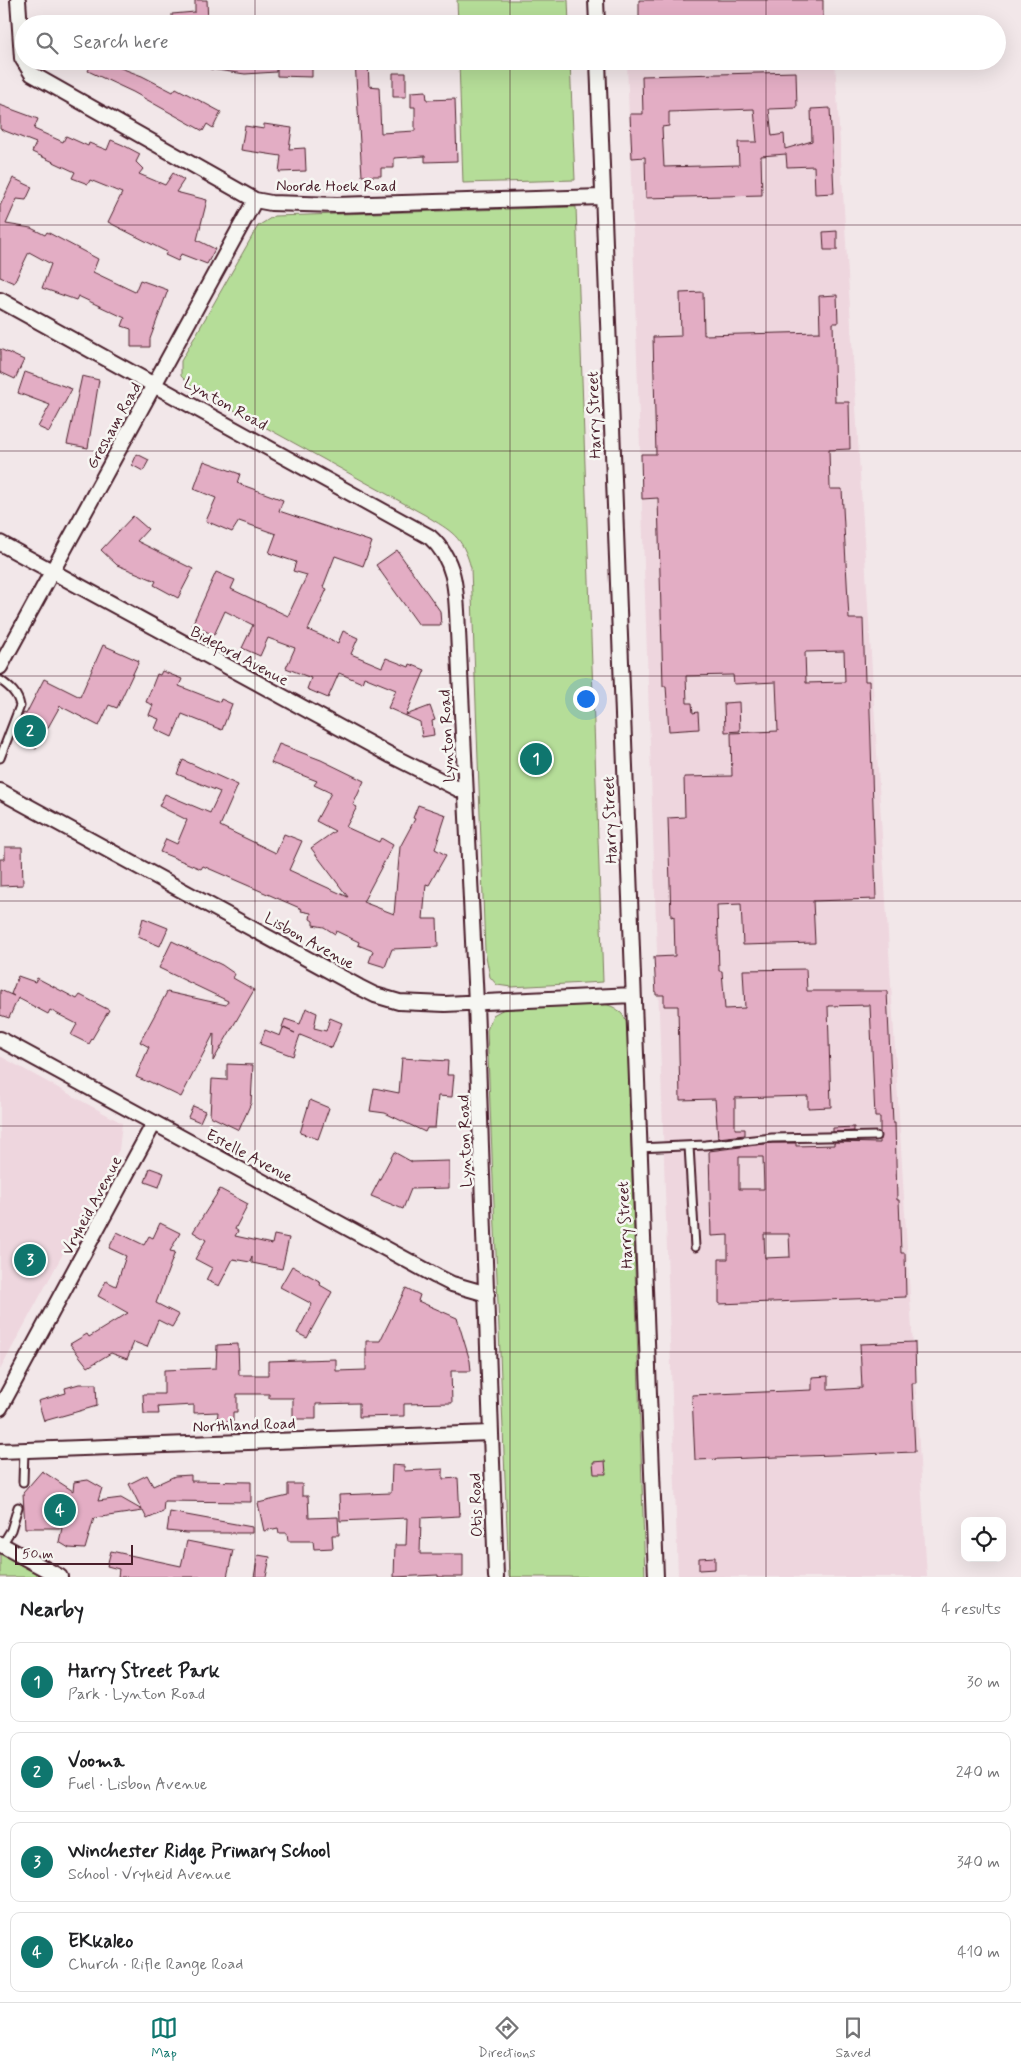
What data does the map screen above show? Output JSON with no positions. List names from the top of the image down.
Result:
{
  "streets": {
    "street": [
      "Noorde Hoek Road",
      "Lynton Road",
      "Harry Street",
      "Gresham Road",
      "Bideford Avenue",
      "Lisbon Avenue",
      "Estelle Avenue",
      "Vryheid Avenue",
      "Northland Road",
      "Otis Road"
    ]
  },
  "crossings": [
    ["Noorde Hoek Road", "Harry Street"],
    ["Noorde Hoek Road", "Gresham Road"],
    ["Lynton Road", "Gresham Road"],
    ["Lynton Road", "Bideford Avenue"],
    ["Lynton Road", "Lisbon Avenue"],
    ["Lynton Road", "Estelle Avenue"],
    ["Lynton Road", "Northland Road"],
    ["Lynton Road", "Otis Road"],
    ["Harry Street", "Lisbon Avenue"],
    ["Gresham Road", "Bideford Avenue"],
    ["Estelle Avenue", "Vryheid Avenue"],
    ["Northland Road", "Otis Road"]
  ],
  "scale_bar": "50 m",
  "page": {
    "search": "Search here",
    "pins": [
      "2",
      "1",
      "3",
      "4"
    ],
    "scale": "50 m",
    "heading": ["Nearby", "4 results"],
    "list": [
      {
        "mark": "1",
        "name": "Harry Street Park",
        "note": "Park · Lynton Road",
        "value": "30 m"
      },
      {
        "mark": "2",
        "name": "Vooma",
        "note": "Fuel · Lisbon Avenue",
        "value": "240 m"
      },
      {
        "mark": "3",
        "name": "Winchester Ridge Primary School",
        "note": "School · Vryheid Avenue",
        "value": "340 m"
      },
      {
        "mark": "4",
        "name": "EKkaleo",
        "note": "Church · Rifle Range Road",
        "value": "410 m"
      }
    ],
    "nav": ["Map", "Directions", "Saved"]
  }
}
